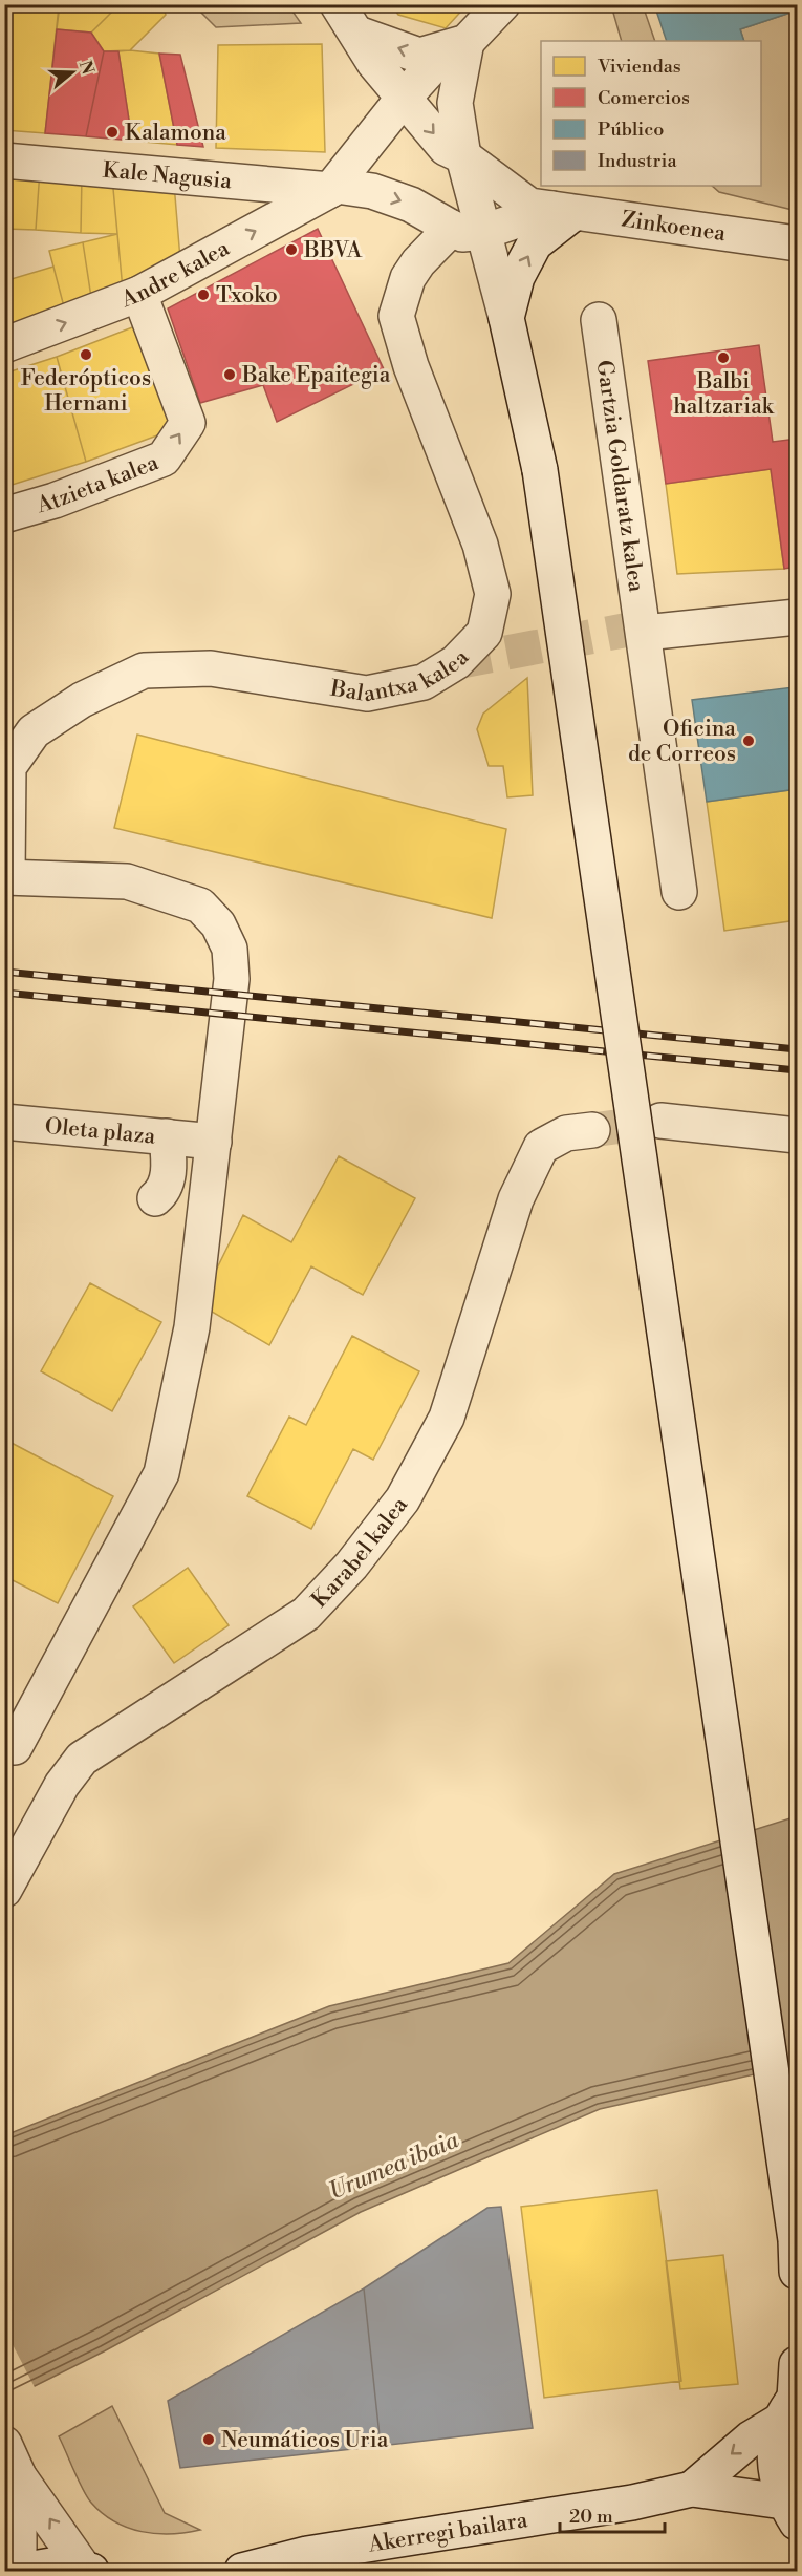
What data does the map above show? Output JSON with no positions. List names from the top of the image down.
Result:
{
  "streets": {
    "street": [
      "Kale Nagusia",
      "Zinkoenea",
      "Andre kalea",
      "Gartzia Goldaratz kalea",
      "Atzieta kalea",
      "Balantxa kalea",
      "Oleta plaza",
      "Karabel kalea",
      "Akerregi bailara"
    ]
  },
  "crossings": [
    ["Kale Nagusia", "Andre kalea"],
    ["Kale Nagusia", "Balantxa kalea"],
    ["Andre kalea", "Atzieta kalea"]
  ],
  "one_way": ["Andre kalea"],
  "water": ["Urumea ibaia"],
  "places": [
    "Kalamona",
    "BBVA",
    "Txoko",
    "Federópticos Hernani",
    "Balbi haltzariak",
    "Bake Epaitegia",
    "Oficina de Correos",
    "Neumáticos Uria"
  ],
  "legend": [
    "Viviendas",
    "Comercios",
    "Público",
    "Industria"
  ],
  "scale_bar": "20 m",
  "north": "right"
}
